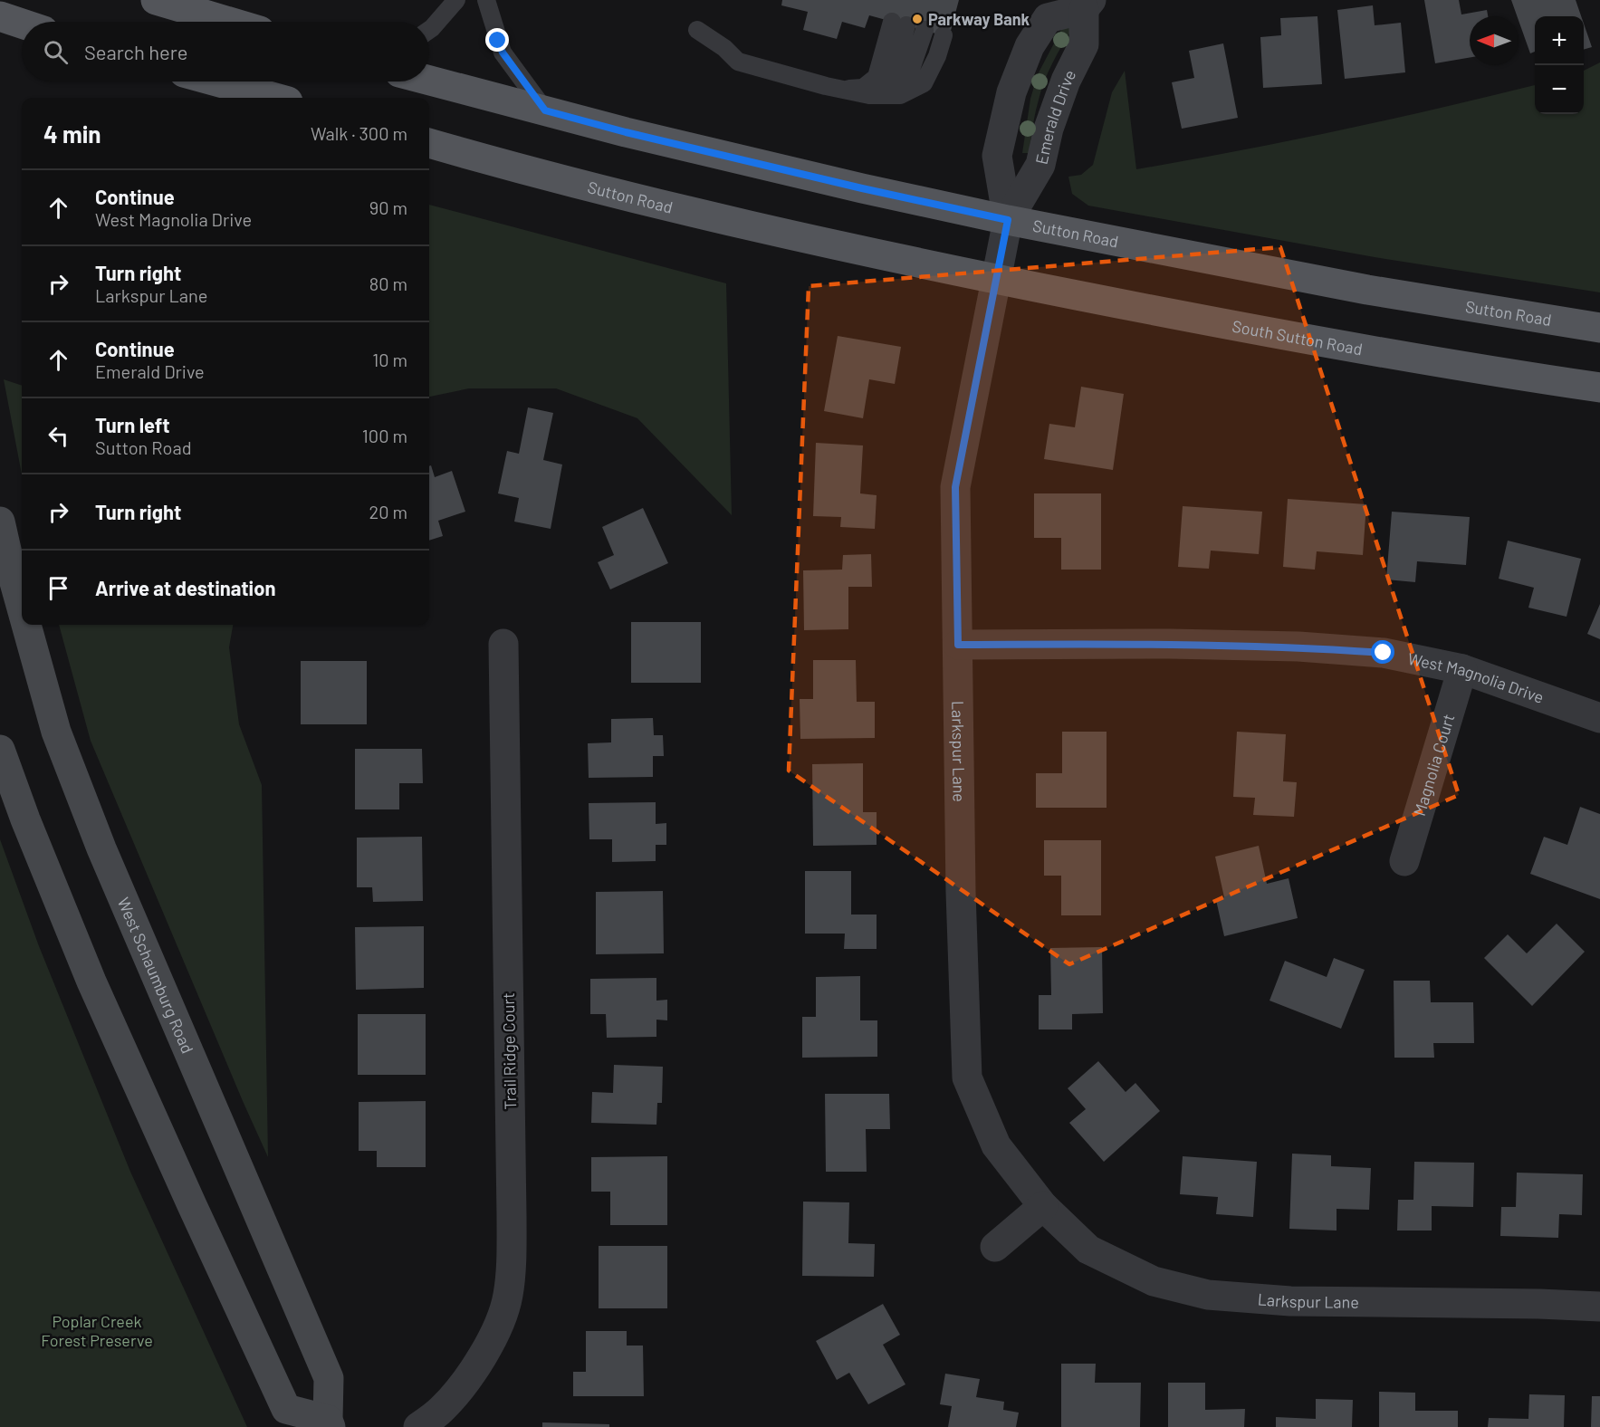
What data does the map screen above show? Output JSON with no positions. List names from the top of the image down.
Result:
{
  "streets": {
    "main road": ["Sutton Road", "South Sutton Road", "West Schaumburg Road"],
    "street": [
      "Emerald Drive",
      "West Magnolia Drive",
      "Larkspur Lane",
      "Magnolia Court",
      "Trail Ridge Court"
    ]
  },
  "crossings": [
    ["Emerald Drive", "Sutton Road"],
    ["Emerald Drive", "South Sutton Road"],
    ["Emerald Drive", "Larkspur Lane"],
    ["Sutton Road", "South Sutton Road"],
    ["Sutton Road", "Larkspur Lane"],
    ["South Sutton Road", "Larkspur Lane"],
    ["West Magnolia Drive", "Larkspur Lane"],
    ["West Magnolia Drive", "Magnolia Court"]
  ],
  "parks": ["Poplar Creek Forest Preserve"],
  "places": ["Parkway Bank"],
  "north": "left",
  "page": {
    "map_buttons": ["+", "−"],
    "search": "Search here",
    "heading": ["4 min", "Walk · 300 m"],
    "list": [
      ["Continue", "West Magnolia Drive", "90 m"],
      ["Turn right", "Larkspur Lane", "80 m"],
      ["Continue", "Emerald Drive", "10 m"],
      ["Turn left", "Sutton Road", "100 m"],
      ["Turn right", "20 m"],
      "Arrive at destination"
    ]
  }
}
